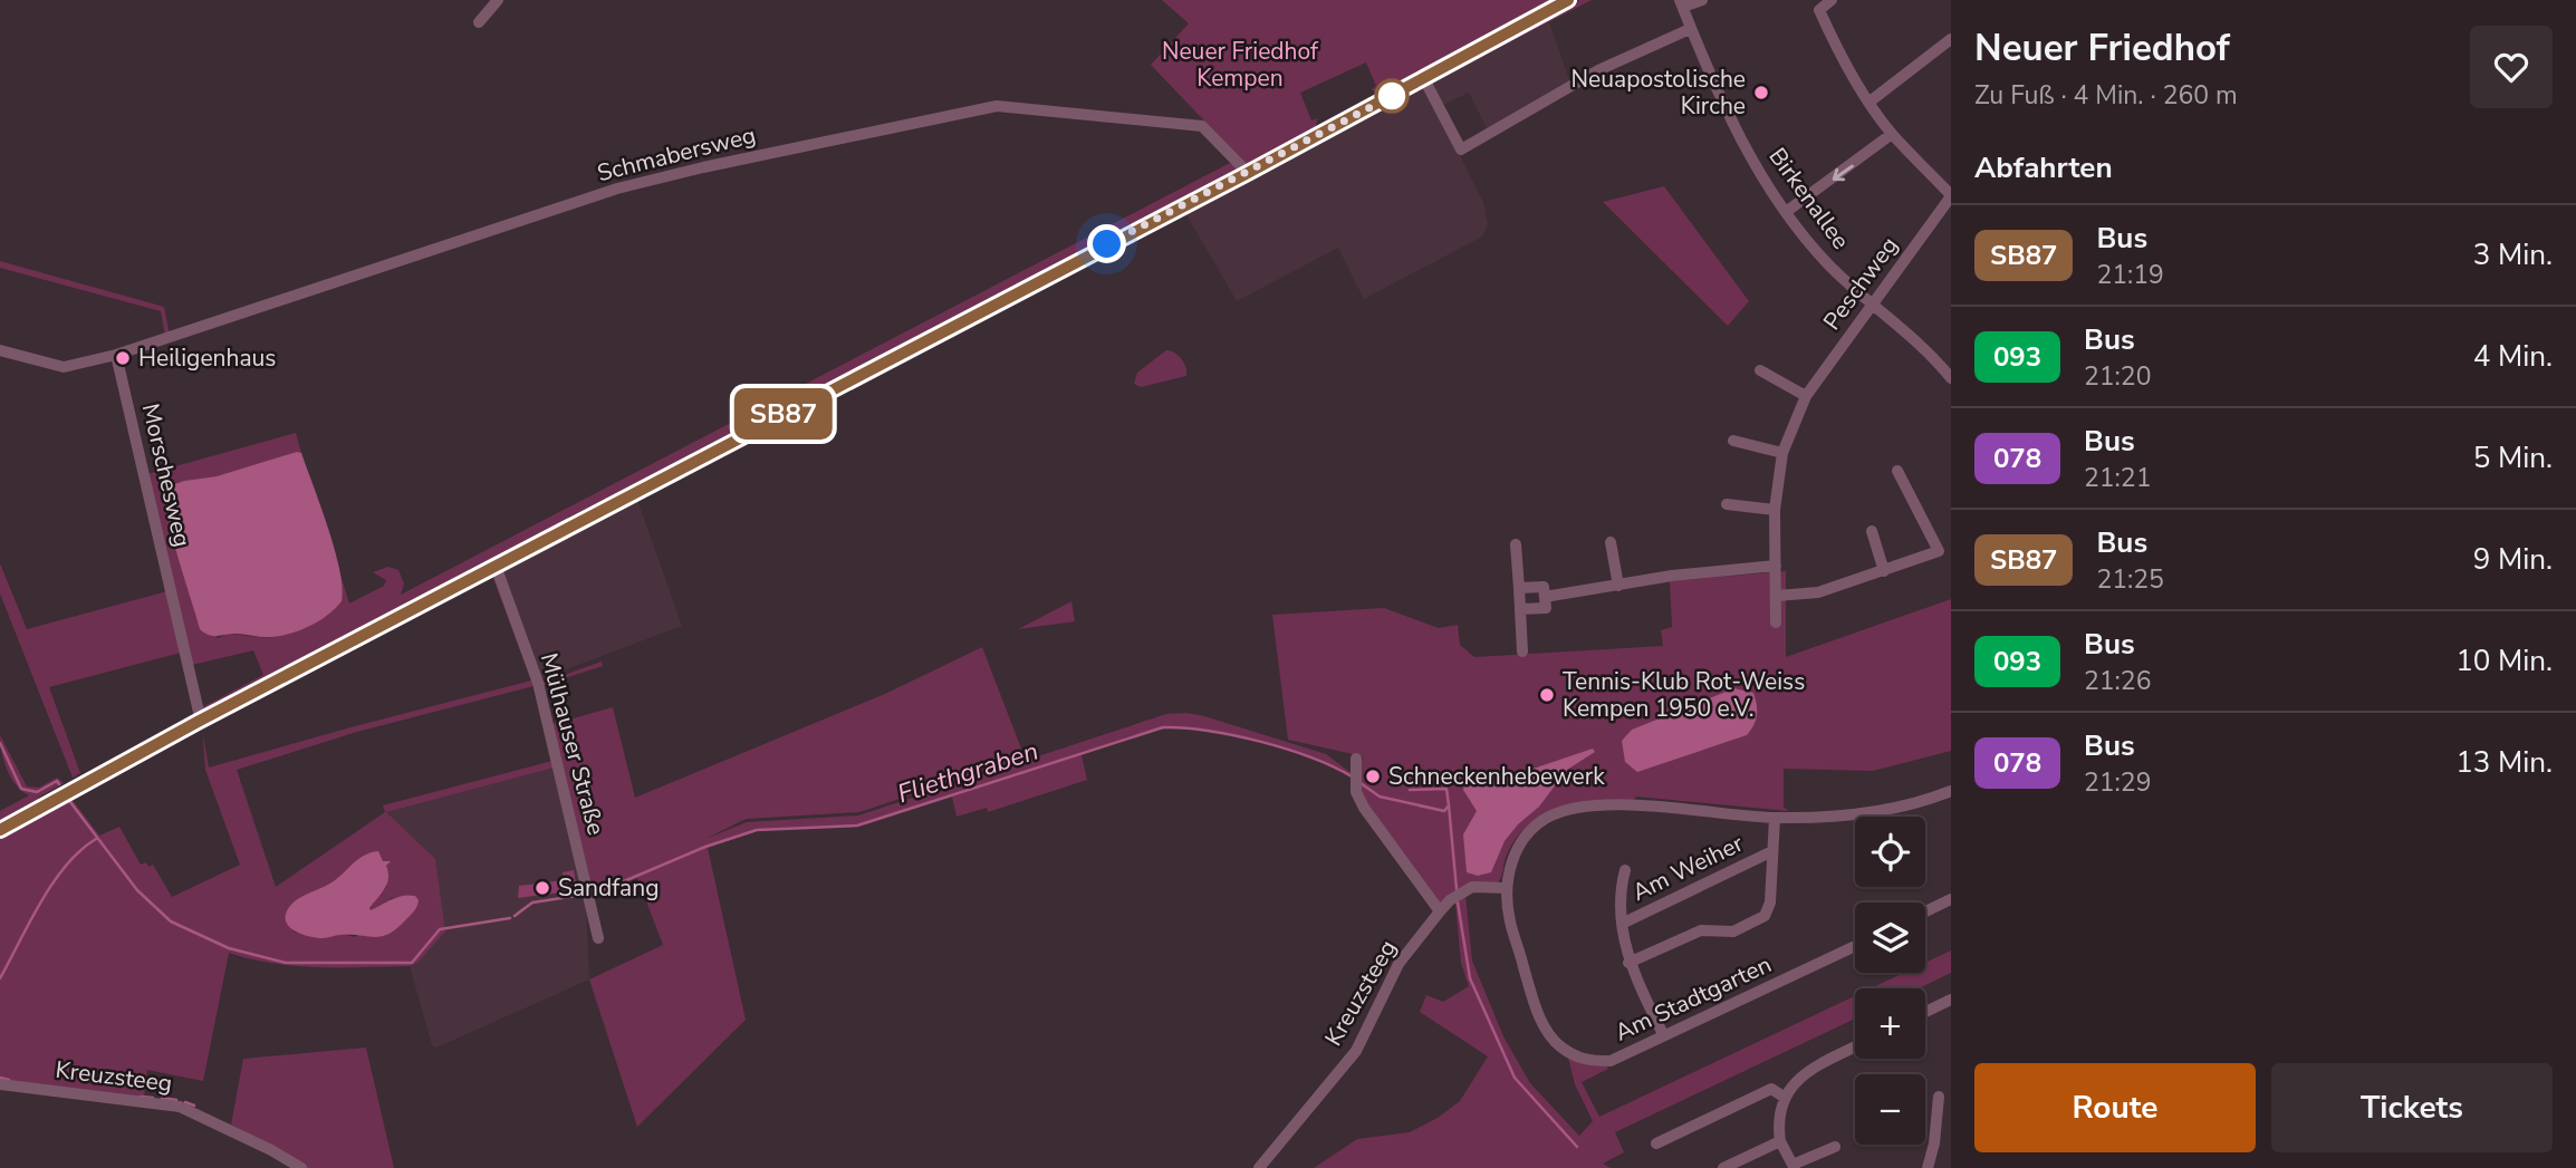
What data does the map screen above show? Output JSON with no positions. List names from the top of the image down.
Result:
{
  "streets": {
    "street": [
      "Schmabersweg",
      "Birkenallee",
      "Peschweg",
      "Morschesweg",
      "Mülhauser Straße",
      "Am Weiher",
      "Kreuzsteeg",
      "Am Stadtgarten"
    ]
  },
  "crossings": [
    ["Schmabersweg", "Morschesweg"],
    ["Birkenallee", "Peschweg"],
    ["Am Weiher", "Am Stadtgarten"],
    ["Kreuzsteeg", "Am Stadtgarten"]
  ],
  "water": ["Fliethgraben"],
  "parks": ["Neuer Friedhof Kempen"],
  "places": [
    "Neuapostolische Kirche",
    "Heiligenhaus",
    "Tennis-Klub Rot-Weiss Kempen 1950 e.V.",
    "Schneckenhebewerk",
    "Sandfang"
  ],
  "lines": ["bus line SB87"],
  "page": {
    "on_map": "SB87",
    "heading": [
      ["Neuer Friedhof", "Zu Fuß · 4 Min. · 260 m"],
      "Abfahrten"
    ],
    "list": [
      {
        "mark": "SB87",
        "name": "Bus",
        "note": "21:19",
        "value": "3 Min."
      },
      {
        "mark": "093",
        "name": "Bus",
        "note": "21:20",
        "value": "4 Min."
      },
      {
        "mark": "078",
        "name": "Bus",
        "note": "21:21",
        "value": "5 Min."
      },
      {
        "mark": "SB87",
        "name": "Bus",
        "note": "21:25",
        "value": "9 Min."
      },
      {
        "mark": "093",
        "name": "Bus",
        "note": "21:26",
        "value": "10 Min."
      },
      {
        "mark": "078",
        "name": "Bus",
        "note": "21:29",
        "value": "13 Min."
      }
    ],
    "map_buttons": ["+", "−"],
    "buttons": ["Route", "Tickets"]
  }
}
